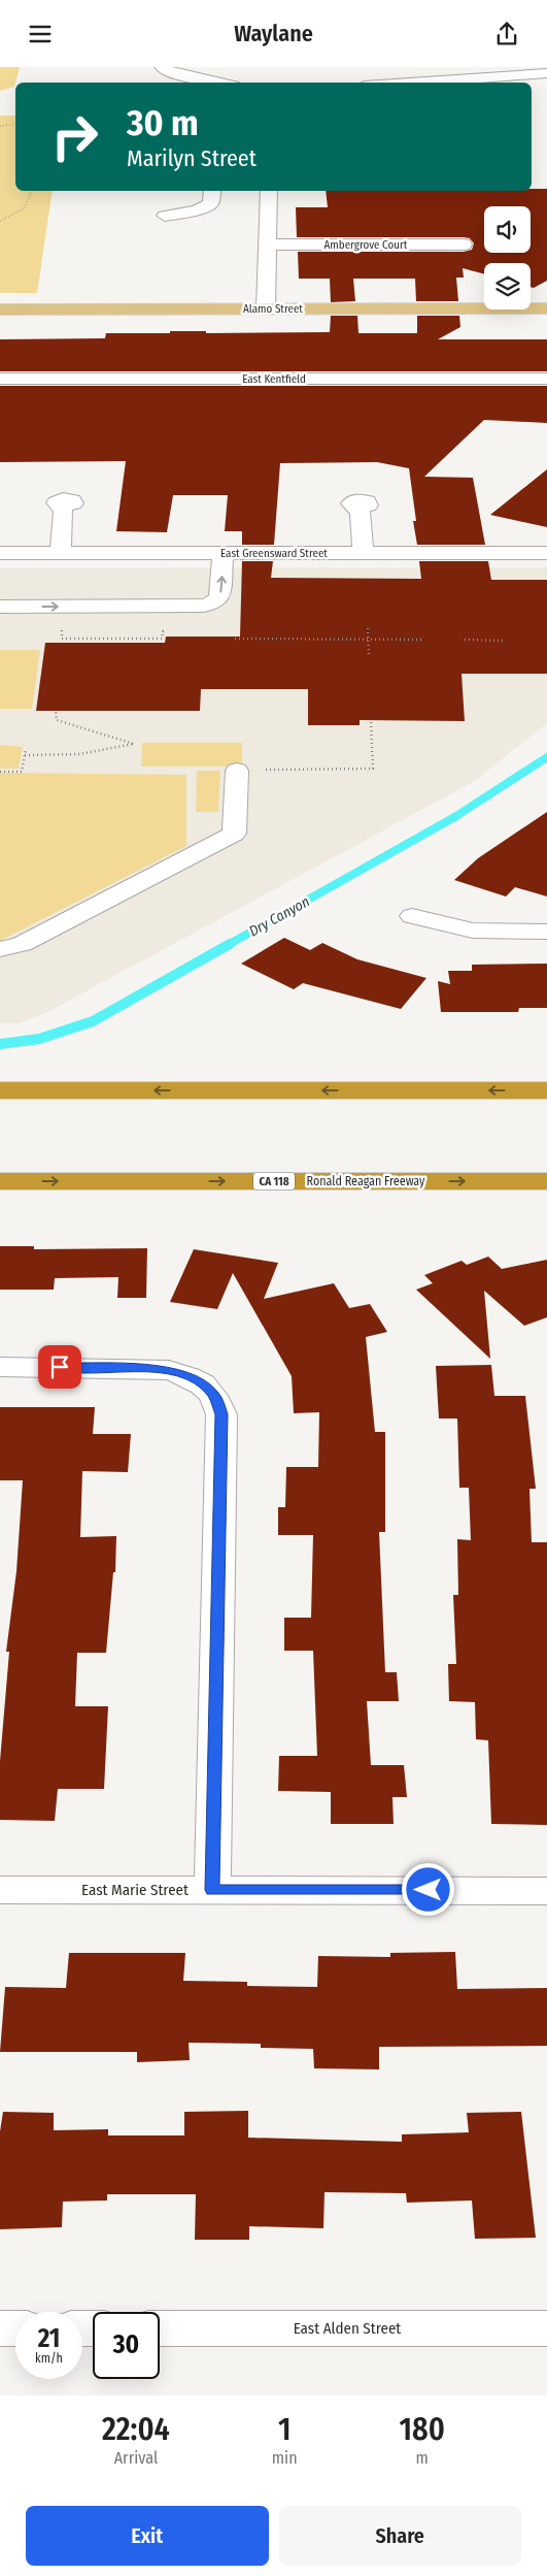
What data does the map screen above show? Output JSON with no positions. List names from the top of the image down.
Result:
{
  "streets": {
    "highway": ["CA 118", "Ronald Reagan Freeway"],
    "main road": ["Alamo Street"],
    "street": [
      "Ambergrove Court",
      "East Kentfield",
      "East Greensward Street",
      "East Marie Street",
      "East Alden Street"
    ]
  },
  "water": ["Dry Canyon"],
  "page": {
    "header": "Waylane",
    "turn": ["30 m", "Marilyn Street"],
    "speed": "21 km/h",
    "limit": "30",
    "eta": [
      "22:04",
      "Arrival",
      "1",
      "min",
      "180",
      "m"
    ],
    "buttons": ["Exit", "Share"]
  }
}
